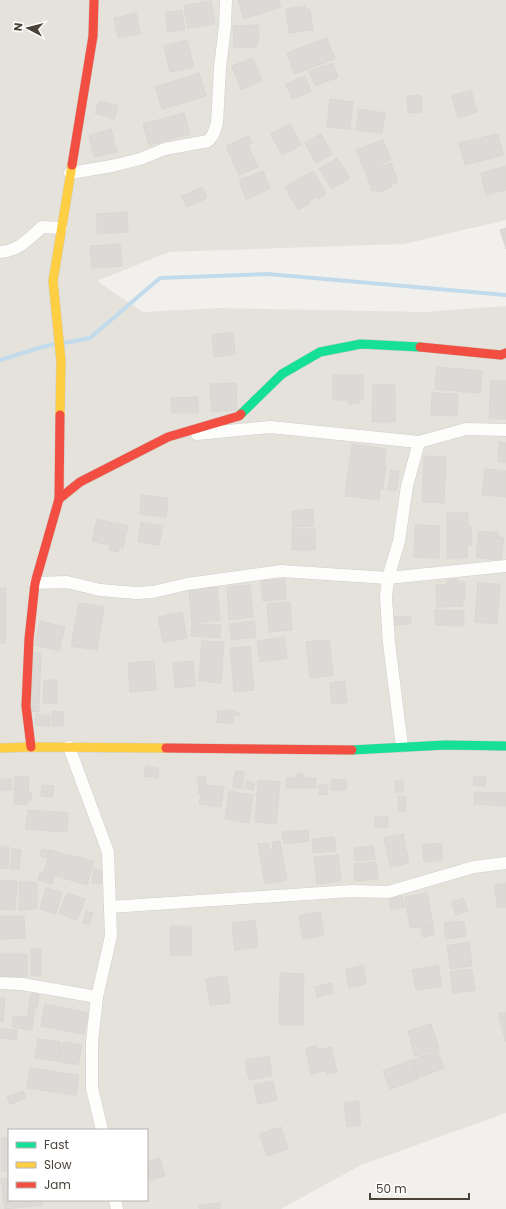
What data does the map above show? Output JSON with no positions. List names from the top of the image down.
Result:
{
  "legend": ["Fast", "Slow", "Jam"],
  "scale_bar": "50 m",
  "north": "left"
}
